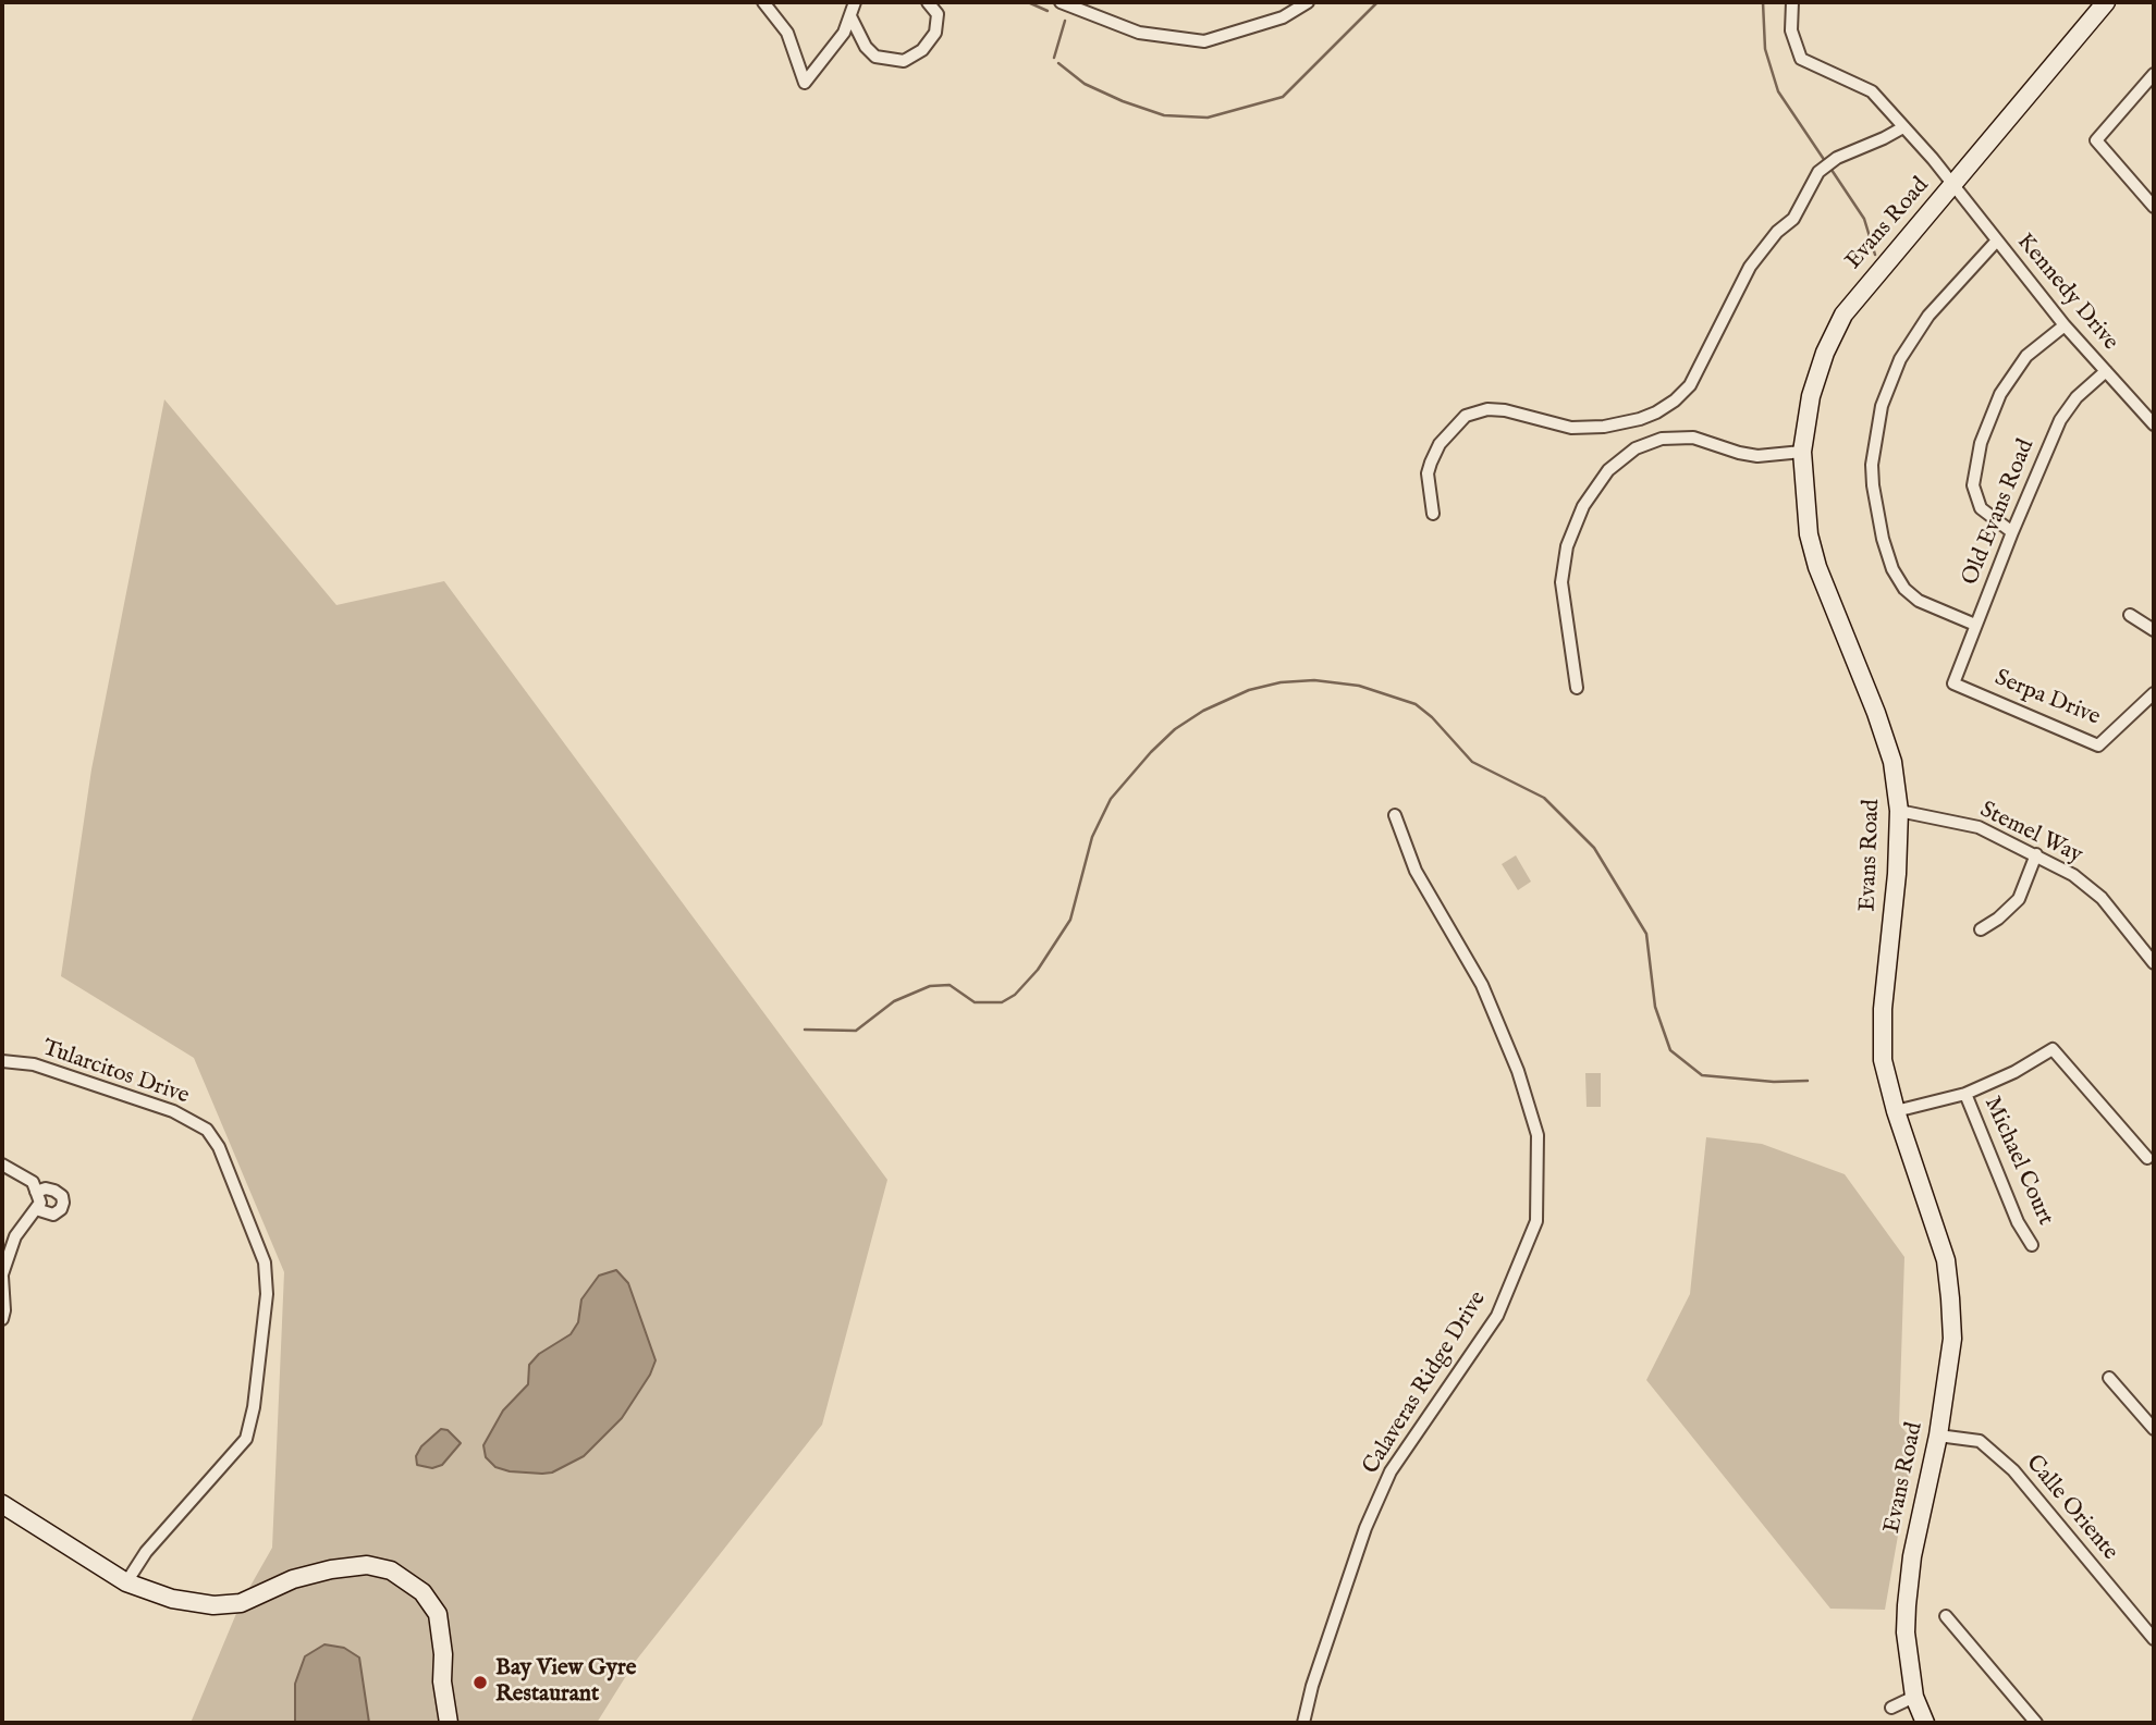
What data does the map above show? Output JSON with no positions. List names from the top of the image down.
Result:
{
  "streets": {
    "street": [
      "Evans Road",
      "Kennedy Drive",
      "Old Evans Road",
      "Serpa Drive",
      "Stemel Way",
      "Tularcitos Drive",
      "Michael Court",
      "Calaveras Ridge Drive",
      "Calle Oriente"
    ]
  },
  "crossings": [
    ["Evans Road", "Kennedy Drive"],
    ["Evans Road", "Stemel Way"],
    ["Evans Road", "Calle Oriente"],
    ["Kennedy Drive", "Old Evans Road"],
    ["Old Evans Road", "Serpa Drive"]
  ],
  "places": ["Bay View Gyre Restaurant"]
}
